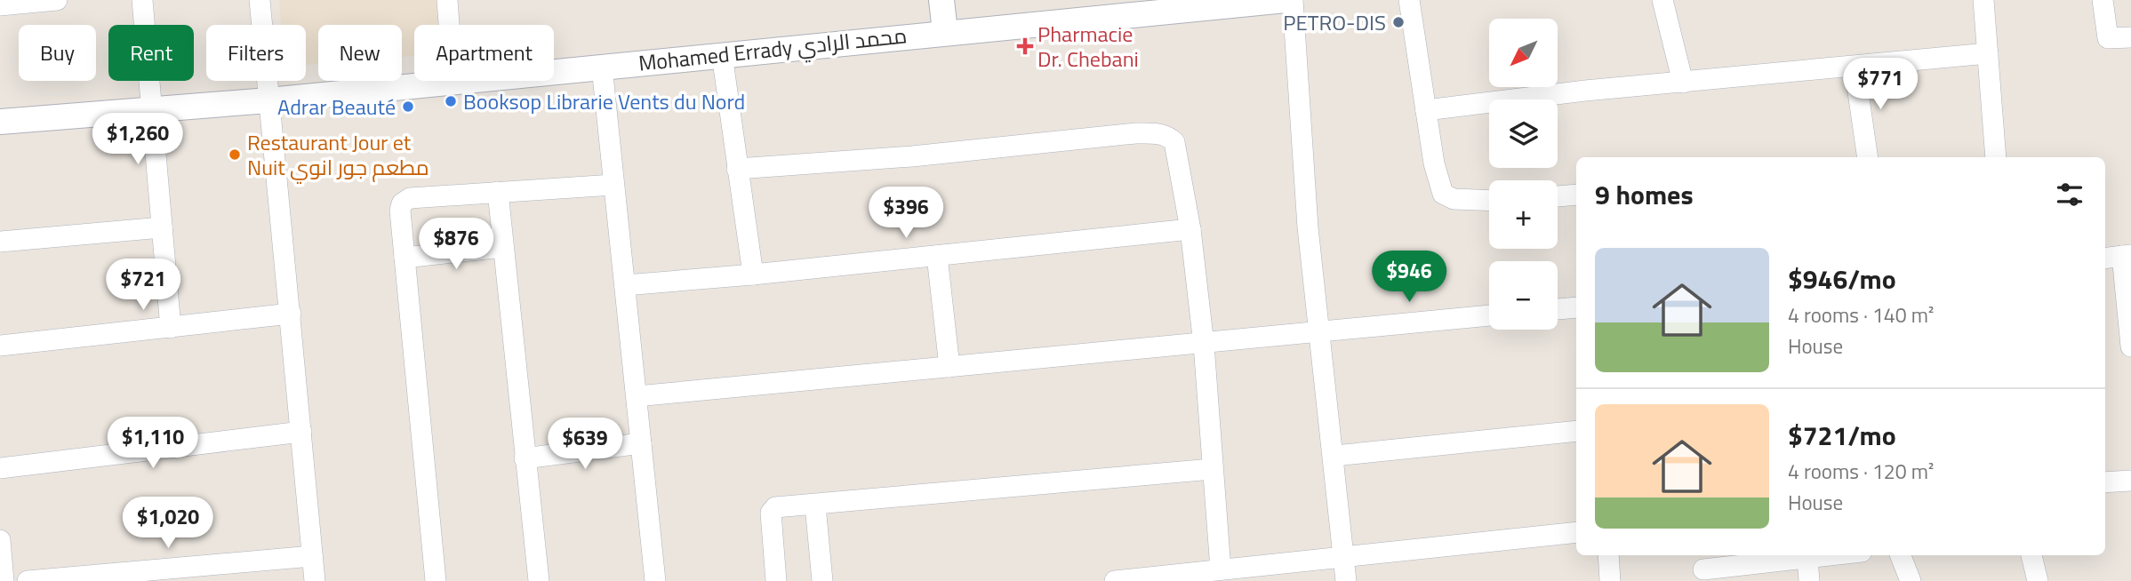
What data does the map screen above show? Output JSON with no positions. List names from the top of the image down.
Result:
{
  "streets": {
    "street": ["Mohamed Errady محمد الرادي"]
  },
  "places": {
    "other": [
      "PETRO-DIS",
      "Booksop Librarie Vents du Nord",
      "Adrar Beauté",
      "Restaurant Jour et Nuit مطعم جور انوي"
    ],
    "health": ["Pharmacie Dr. Chebani"]
  },
  "north": "bottom left",
  "page": {
    "map_buttons": ["+", "−"],
    "chip": [
      "Buy",
      "Rent",
      "Filters",
      "New",
      "Apartment"
    ],
    "price": [
      "$771",
      "$1,260",
      "$396",
      "$876",
      "$946",
      "$721",
      "$1,110",
      "$639",
      "$1,020"
    ],
    "heading": "9 homes",
    "list": [
      {
        "name": "$946/mo",
        "note": "4 rooms · 140 m² · House"
      },
      {
        "name": "$721/mo",
        "note": "4 rooms · 120 m² · House"
      }
    ]
  }
}
